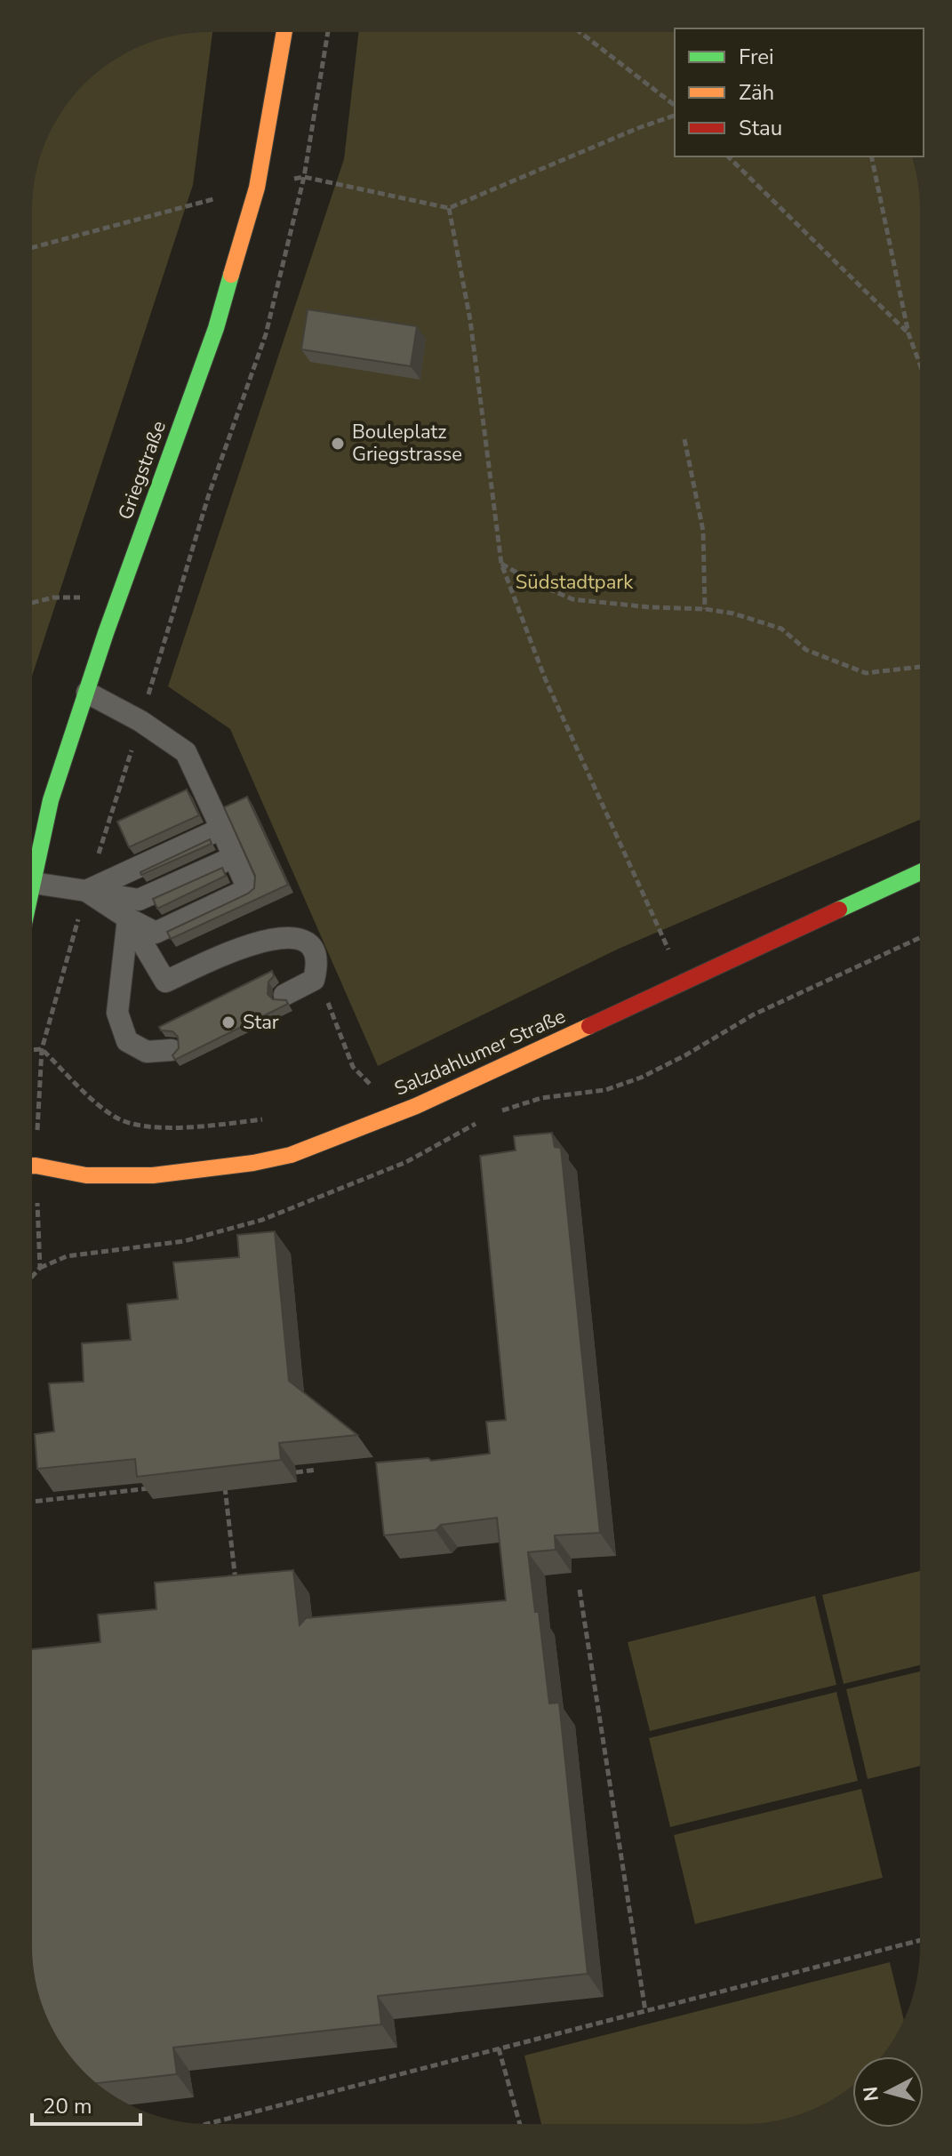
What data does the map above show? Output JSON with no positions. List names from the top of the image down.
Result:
{
  "streets": {
    "street": ["Griegstraße", "Salzdahlumer Straße"]
  },
  "parks": ["Südstadtpark"],
  "places": ["Bouleplatz Griegstrasse", "Star"],
  "legend": ["Frei", "Zäh", "Stau"],
  "scale_bar": "20 m",
  "north": "left"
}
